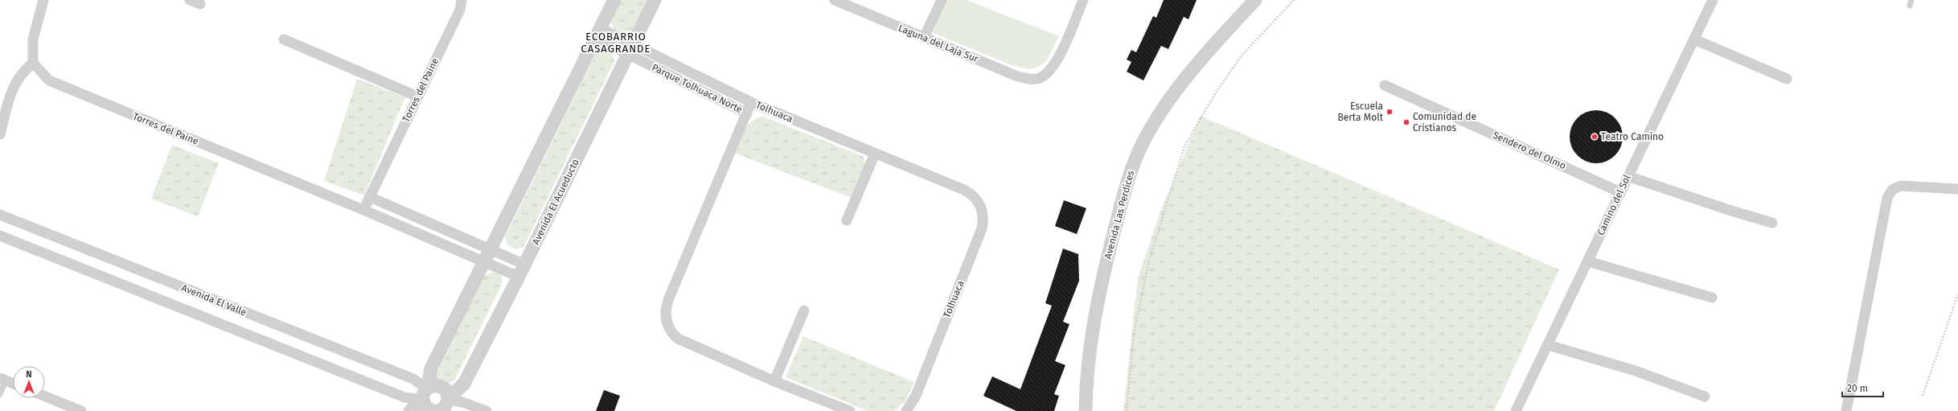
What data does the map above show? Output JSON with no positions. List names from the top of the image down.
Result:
{
  "streets": {
    "street": [
      "Laguna del Laja Sur",
      "Parque Tolhuaca Norte",
      "Torres del Paine",
      "Tolhuaca",
      "Sendero del Olmo",
      "Avenida El Acueducto",
      "Camino del Sol",
      "Avenida Las Perdices",
      "Avenida El Valle"
    ]
  },
  "crossings": [
    ["Parque Tolhuaca Norte", "Tolhuaca"],
    ["Parque Tolhuaca Norte", "Avenida El Acueducto"],
    ["Torres del Paine", "Avenida El Acueducto"],
    ["Sendero del Olmo", "Camino del Sol"],
    ["Avenida El Acueducto", "Avenida El Valle"]
  ],
  "districts": ["ECOBARRIO CASAGRANDE"],
  "places": ["Escuela Berta Molt", "Comunidad de Cristianos", "Teatro Camino"],
  "scale_bar": "20 m",
  "north": "top"
}
